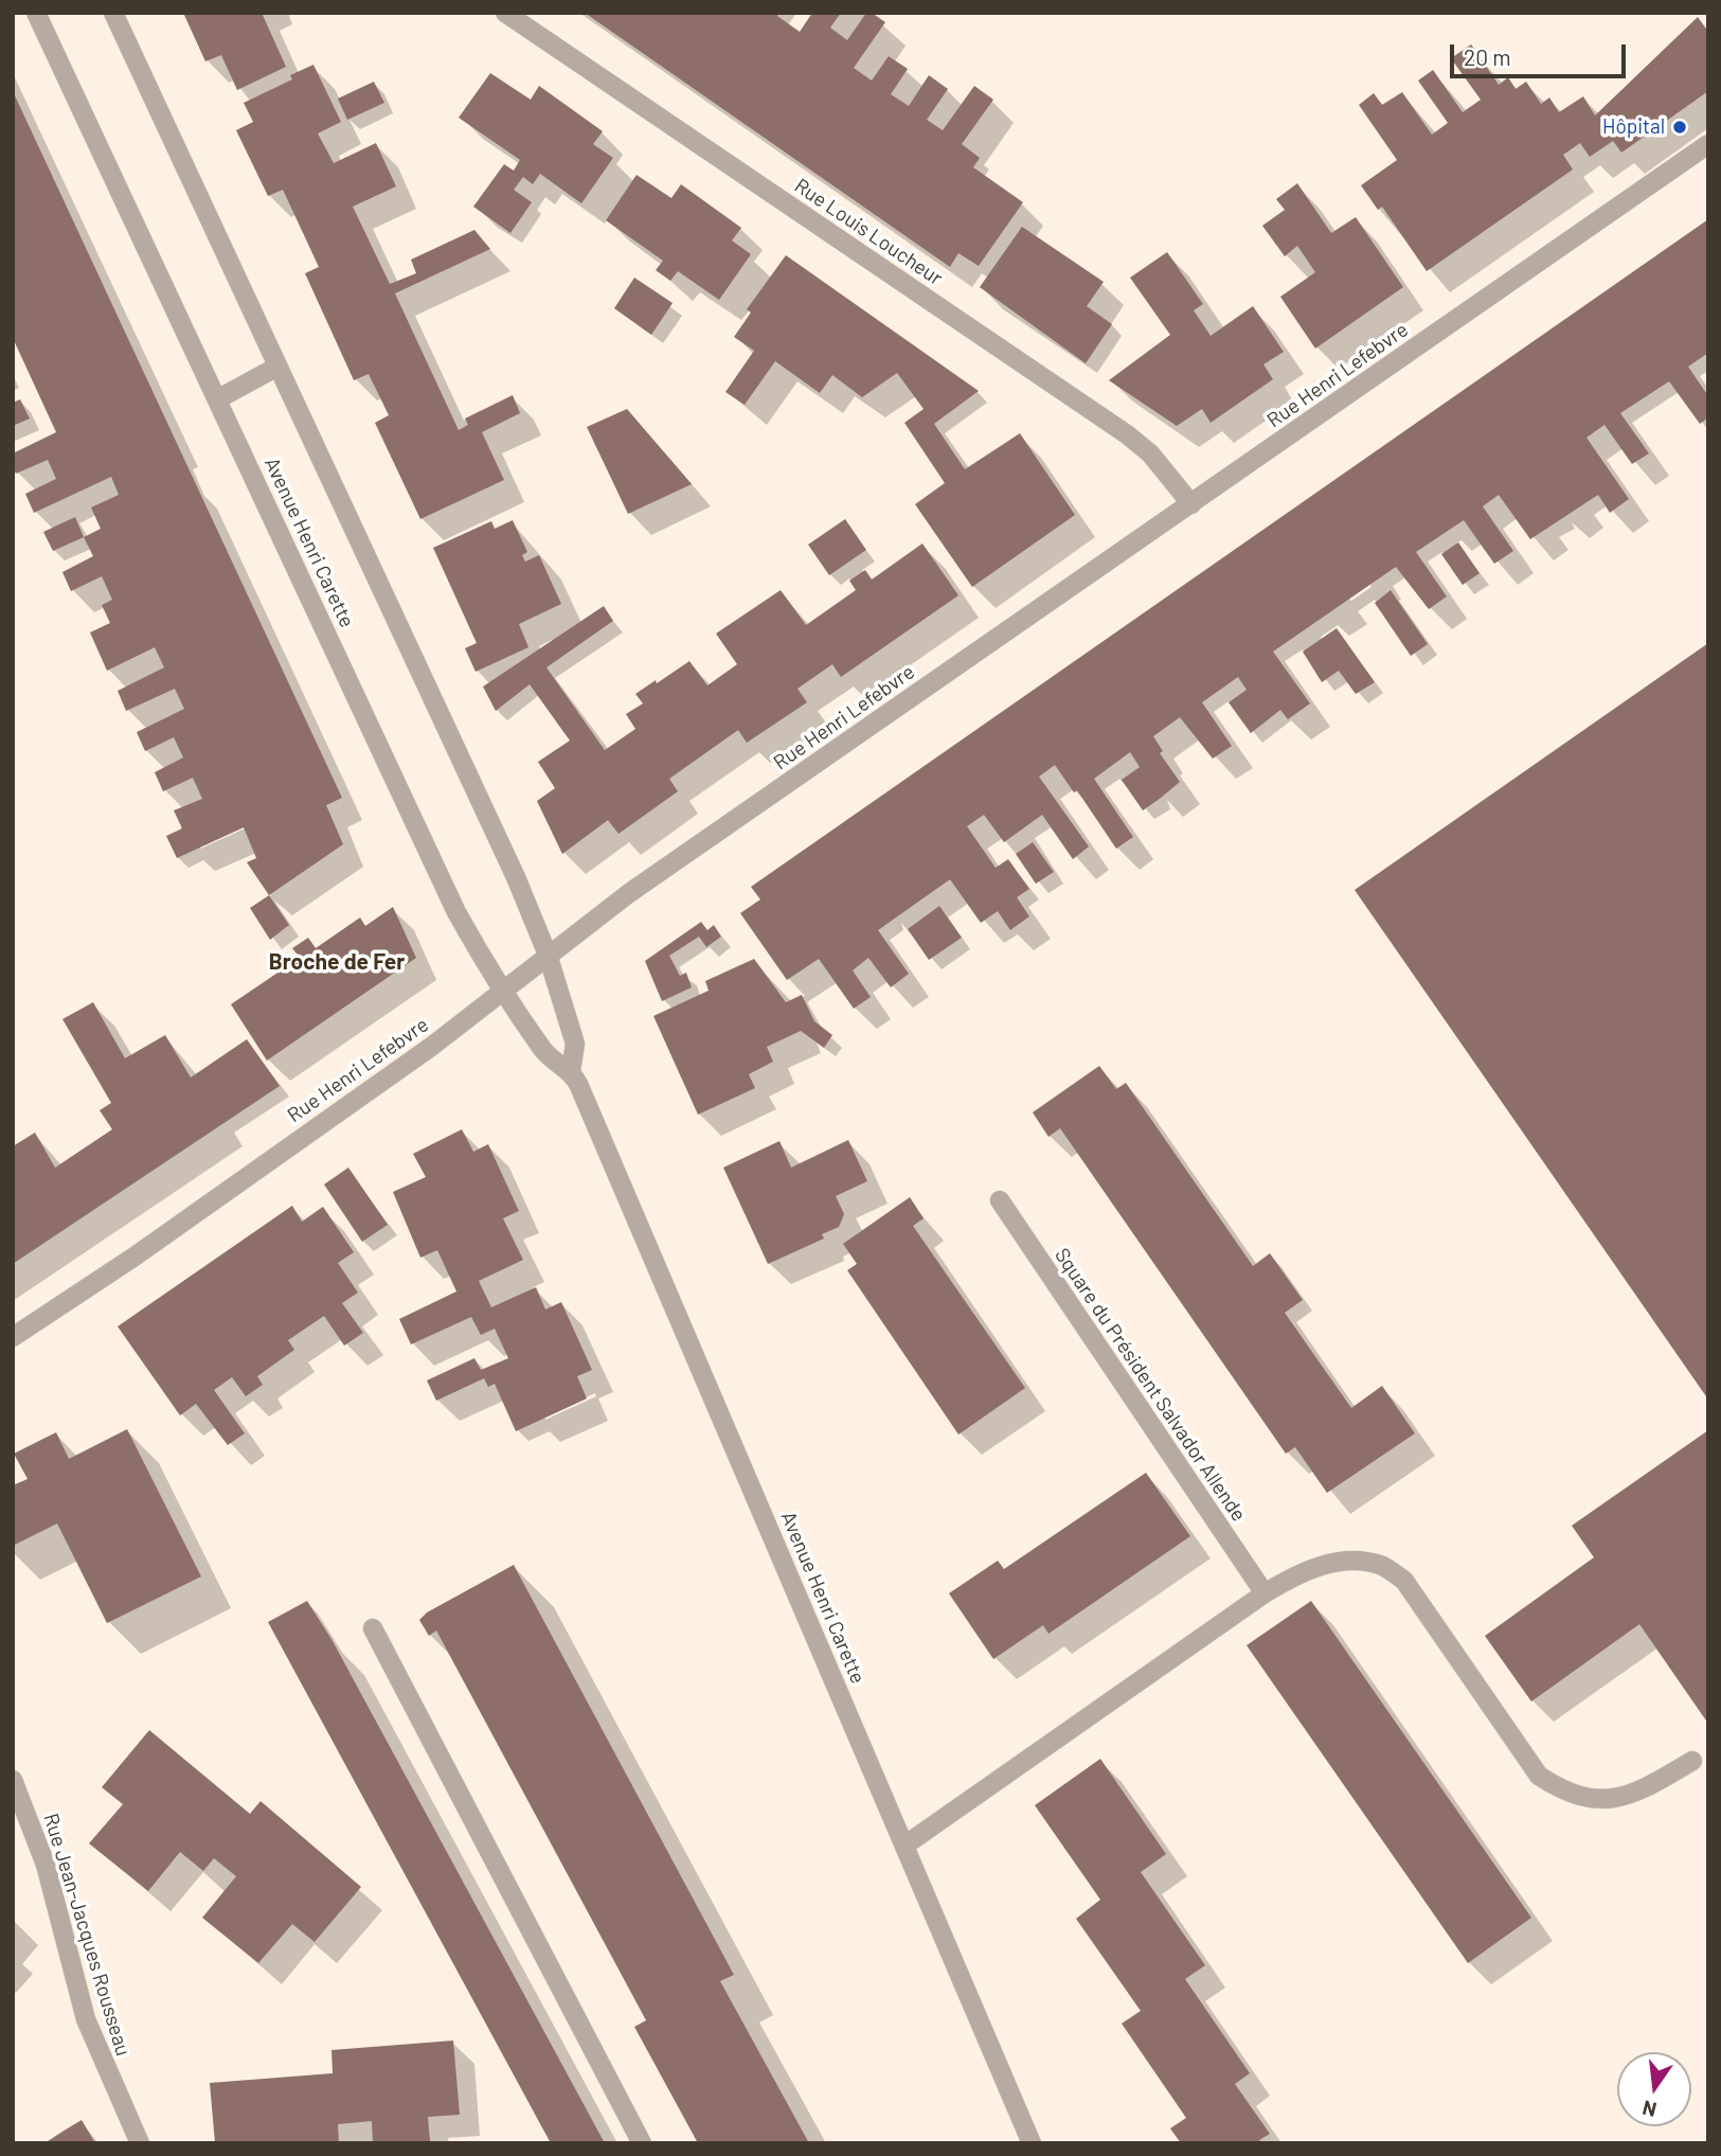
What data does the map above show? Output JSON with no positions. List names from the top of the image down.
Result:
{
  "streets": {
    "street": [
      "Rue Louis Loucheur",
      "Rue Henri Lefebvre",
      "Avenue Henri Carette",
      "Square du Président Salvador Allende",
      "Rue Jean-Jacques Rousseau"
    ]
  },
  "crossings": [
    ["Rue Louis Loucheur", "Rue Henri Lefebvre"],
    ["Rue Henri Lefebvre", "Avenue Henri Carette"]
  ],
  "districts": ["Broche de Fer"],
  "places": ["Hôpital"],
  "scale_bar": "20 m",
  "north": "bottom"
}
